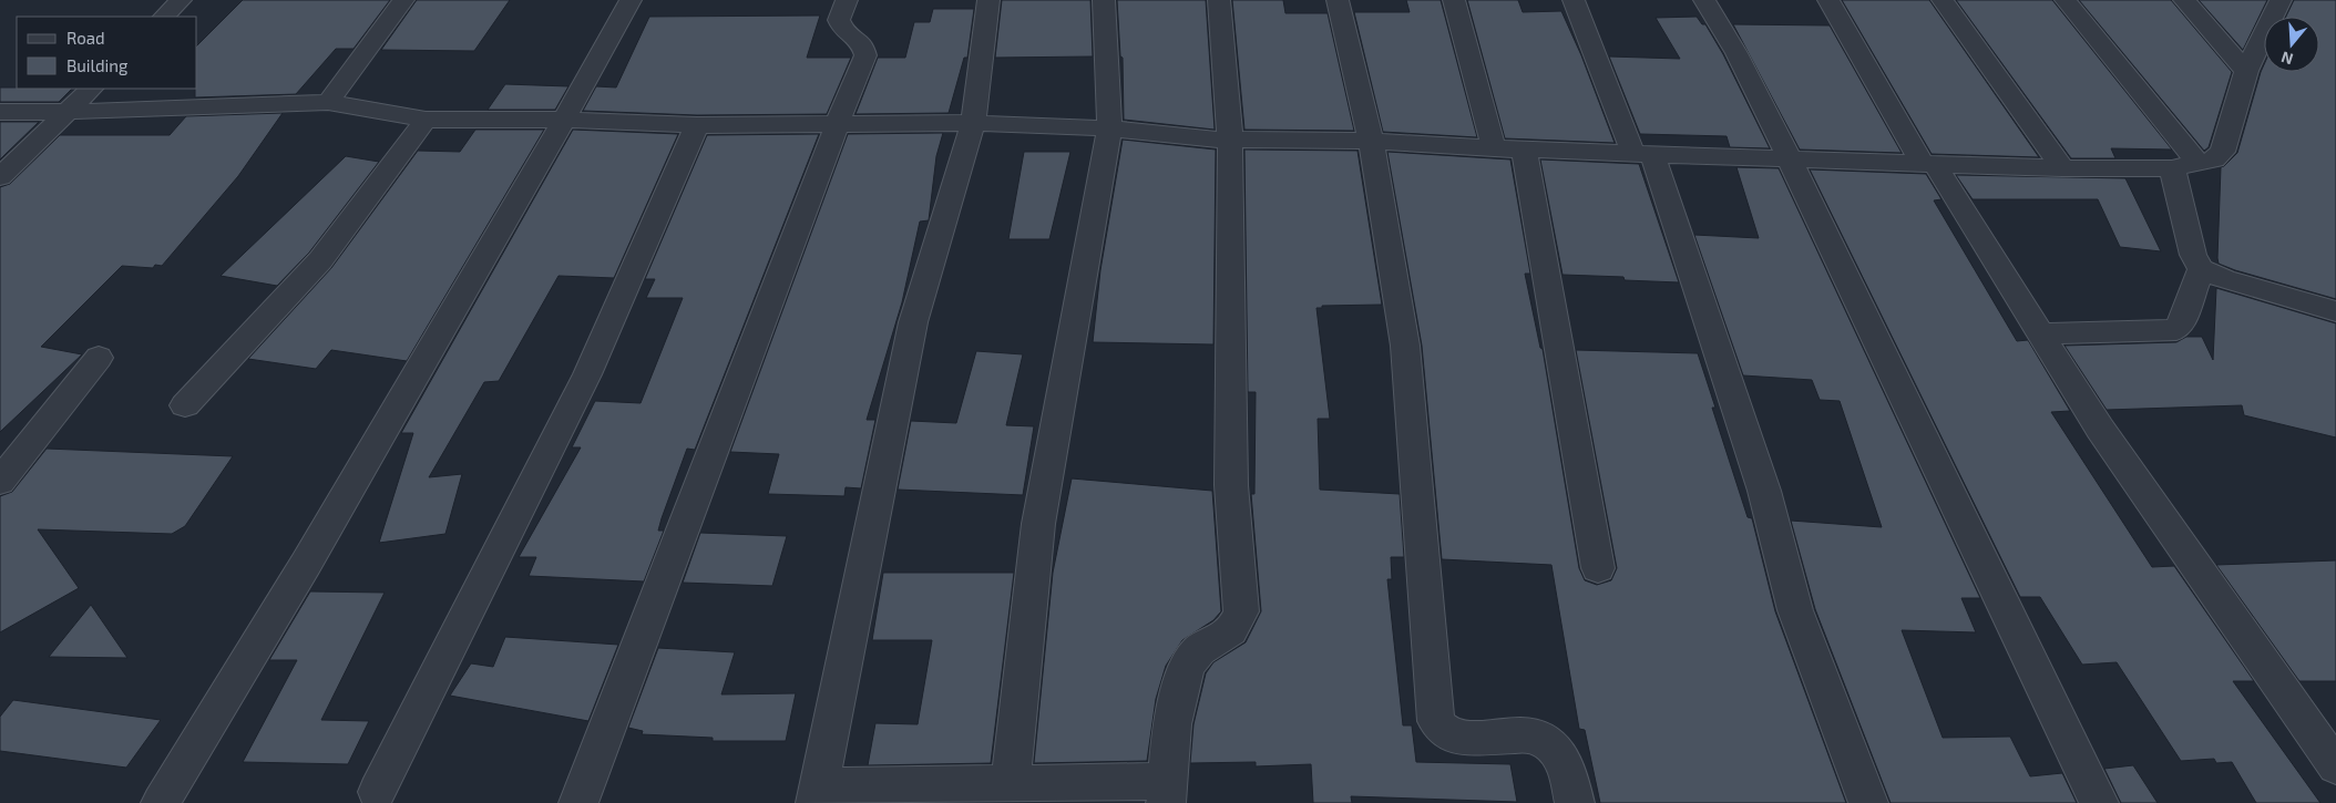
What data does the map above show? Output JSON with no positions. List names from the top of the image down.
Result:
{
  "legend": ["Road", "Building"],
  "north": "bottom"
}
